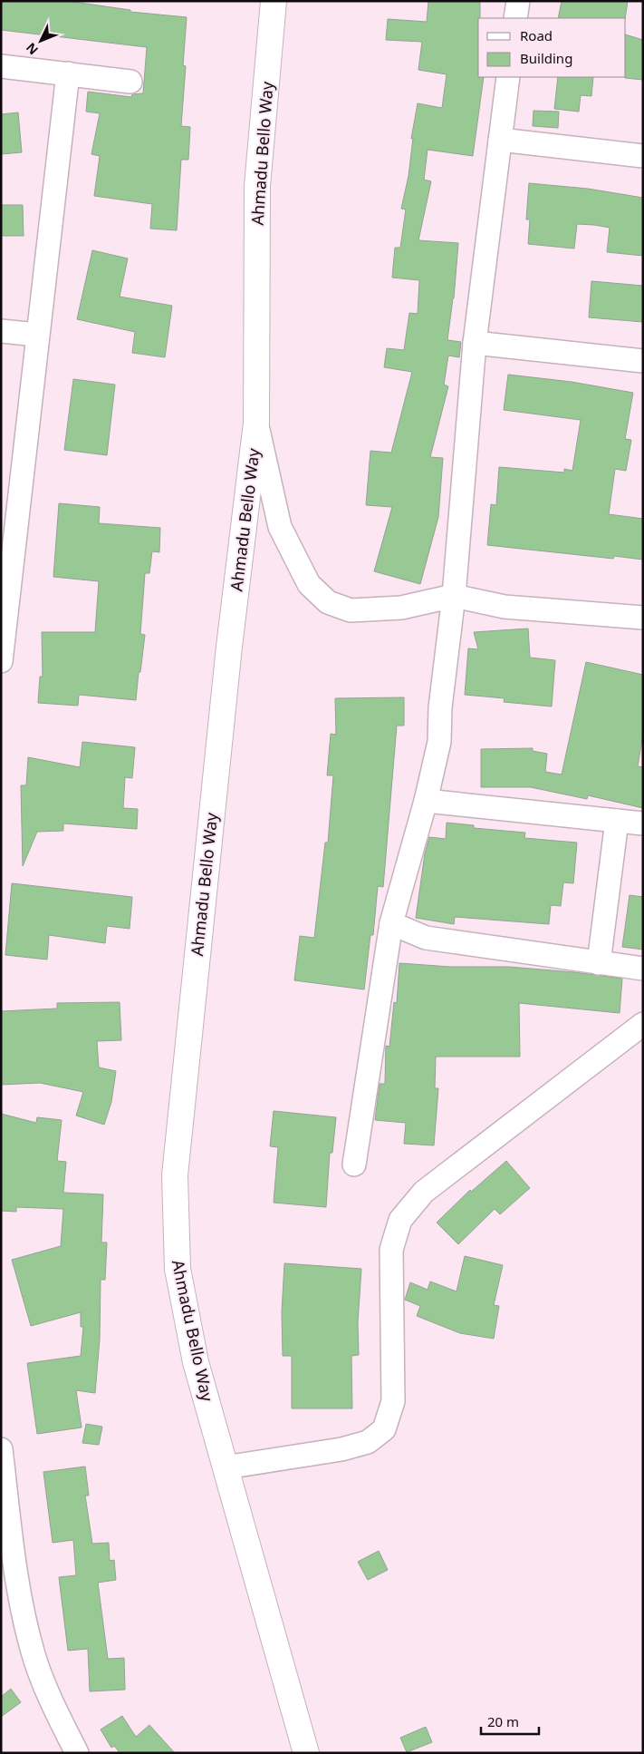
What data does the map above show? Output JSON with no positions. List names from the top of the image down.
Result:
{
  "streets": {
    "street": ["Ahmadu Bello Way"]
  },
  "legend": ["Road", "Building"],
  "scale_bar": "20 m",
  "north": "bottom left"
}
